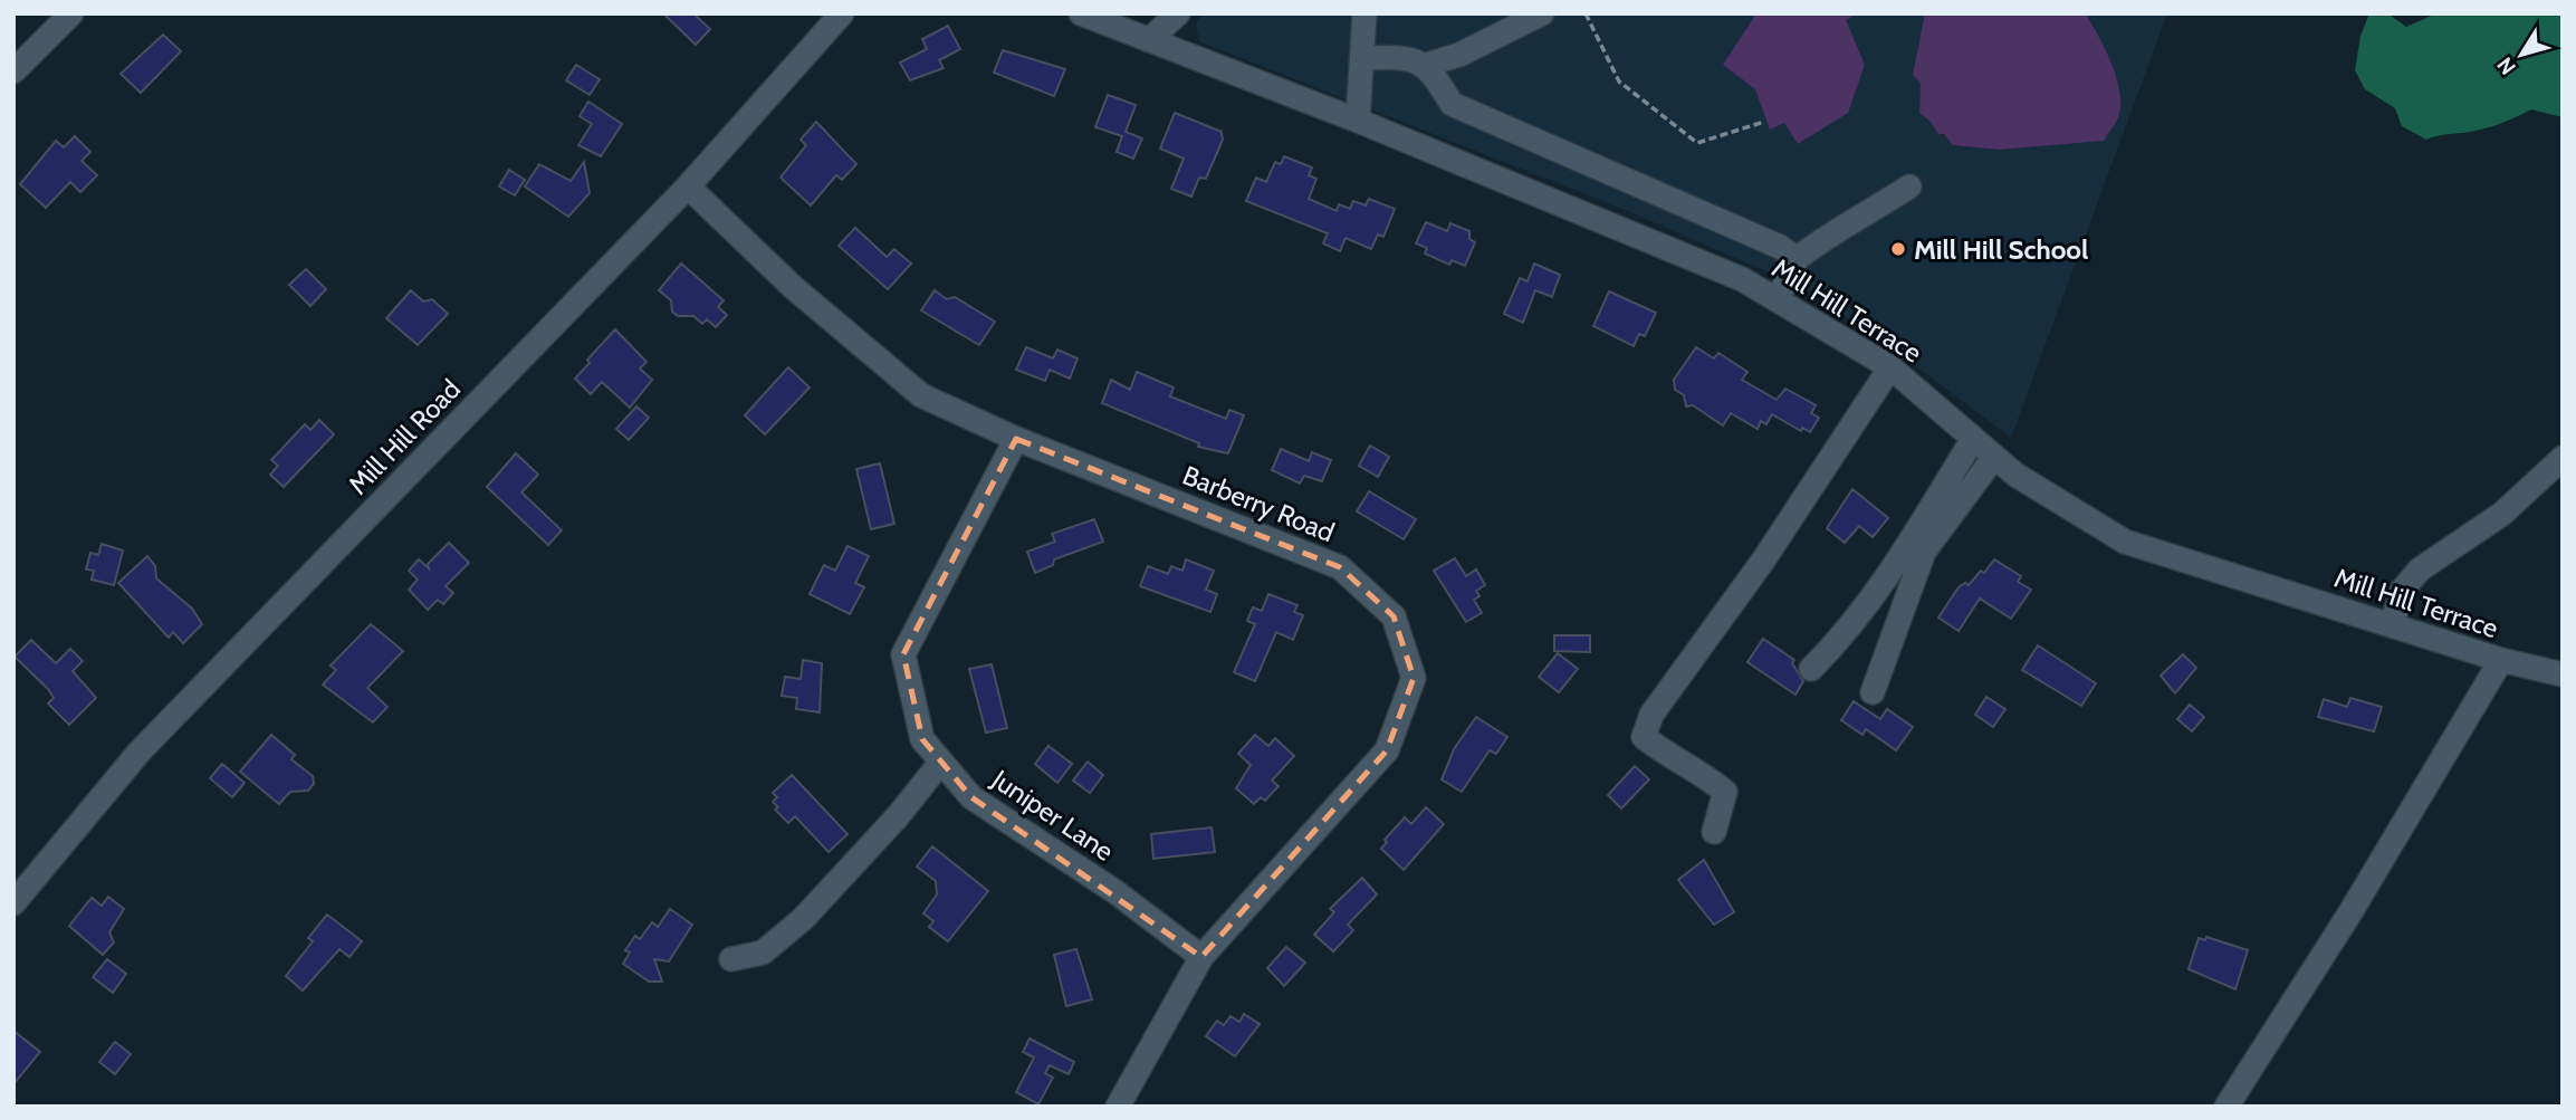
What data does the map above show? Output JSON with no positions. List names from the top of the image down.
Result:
{
  "streets": {
    "street": [
      "Mill Hill Terrace",
      "Mill Hill Road",
      "Barberry Road",
      "Juniper Lane"
    ]
  },
  "crossings": [
    ["Mill Hill Road", "Barberry Road"],
    ["Barberry Road", "Juniper Lane"]
  ],
  "places": ["Mill Hill School"],
  "north": "bottom left"
}
